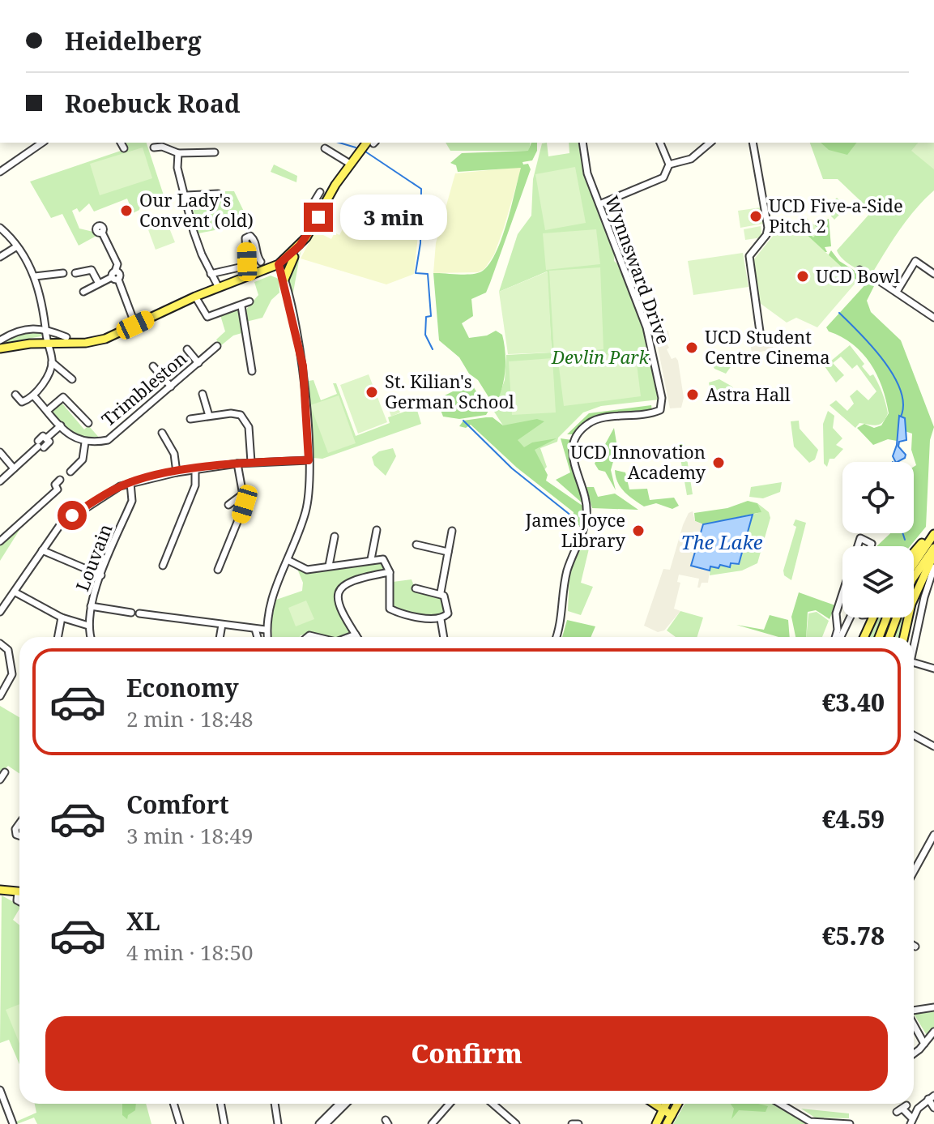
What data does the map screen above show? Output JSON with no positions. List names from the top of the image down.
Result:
{
  "streets": {
    "street": ["Wynnsward Drive", "Trimbleston", "Louvain"]
  },
  "water": ["The Lake"],
  "parks": ["Devlin Park"],
  "places": [
    "Our Lady's Convent (old)",
    "UCD Five-a-Side Pitch 2",
    "UCD Bowl",
    "UCD Student Centre Cinema",
    "St. Kilian's German School",
    "Astra Hall",
    "UCD Innovation Academy",
    "James Joyce Library"
  ],
  "page": {
    "banner": ["Heidelberg", "Roebuck Road"],
    "bubble": "3 min",
    "list": [
      {
        "name": "Economy",
        "note": "2 min · 18:48",
        "value": "€3.40"
      },
      {
        "name": "Comfort",
        "note": "3 min · 18:49",
        "value": "€4.59"
      },
      {
        "name": "XL",
        "note": "4 min · 18:50",
        "value": "€5.78"
      }
    ],
    "buttons": "Confirm"
  }
}
